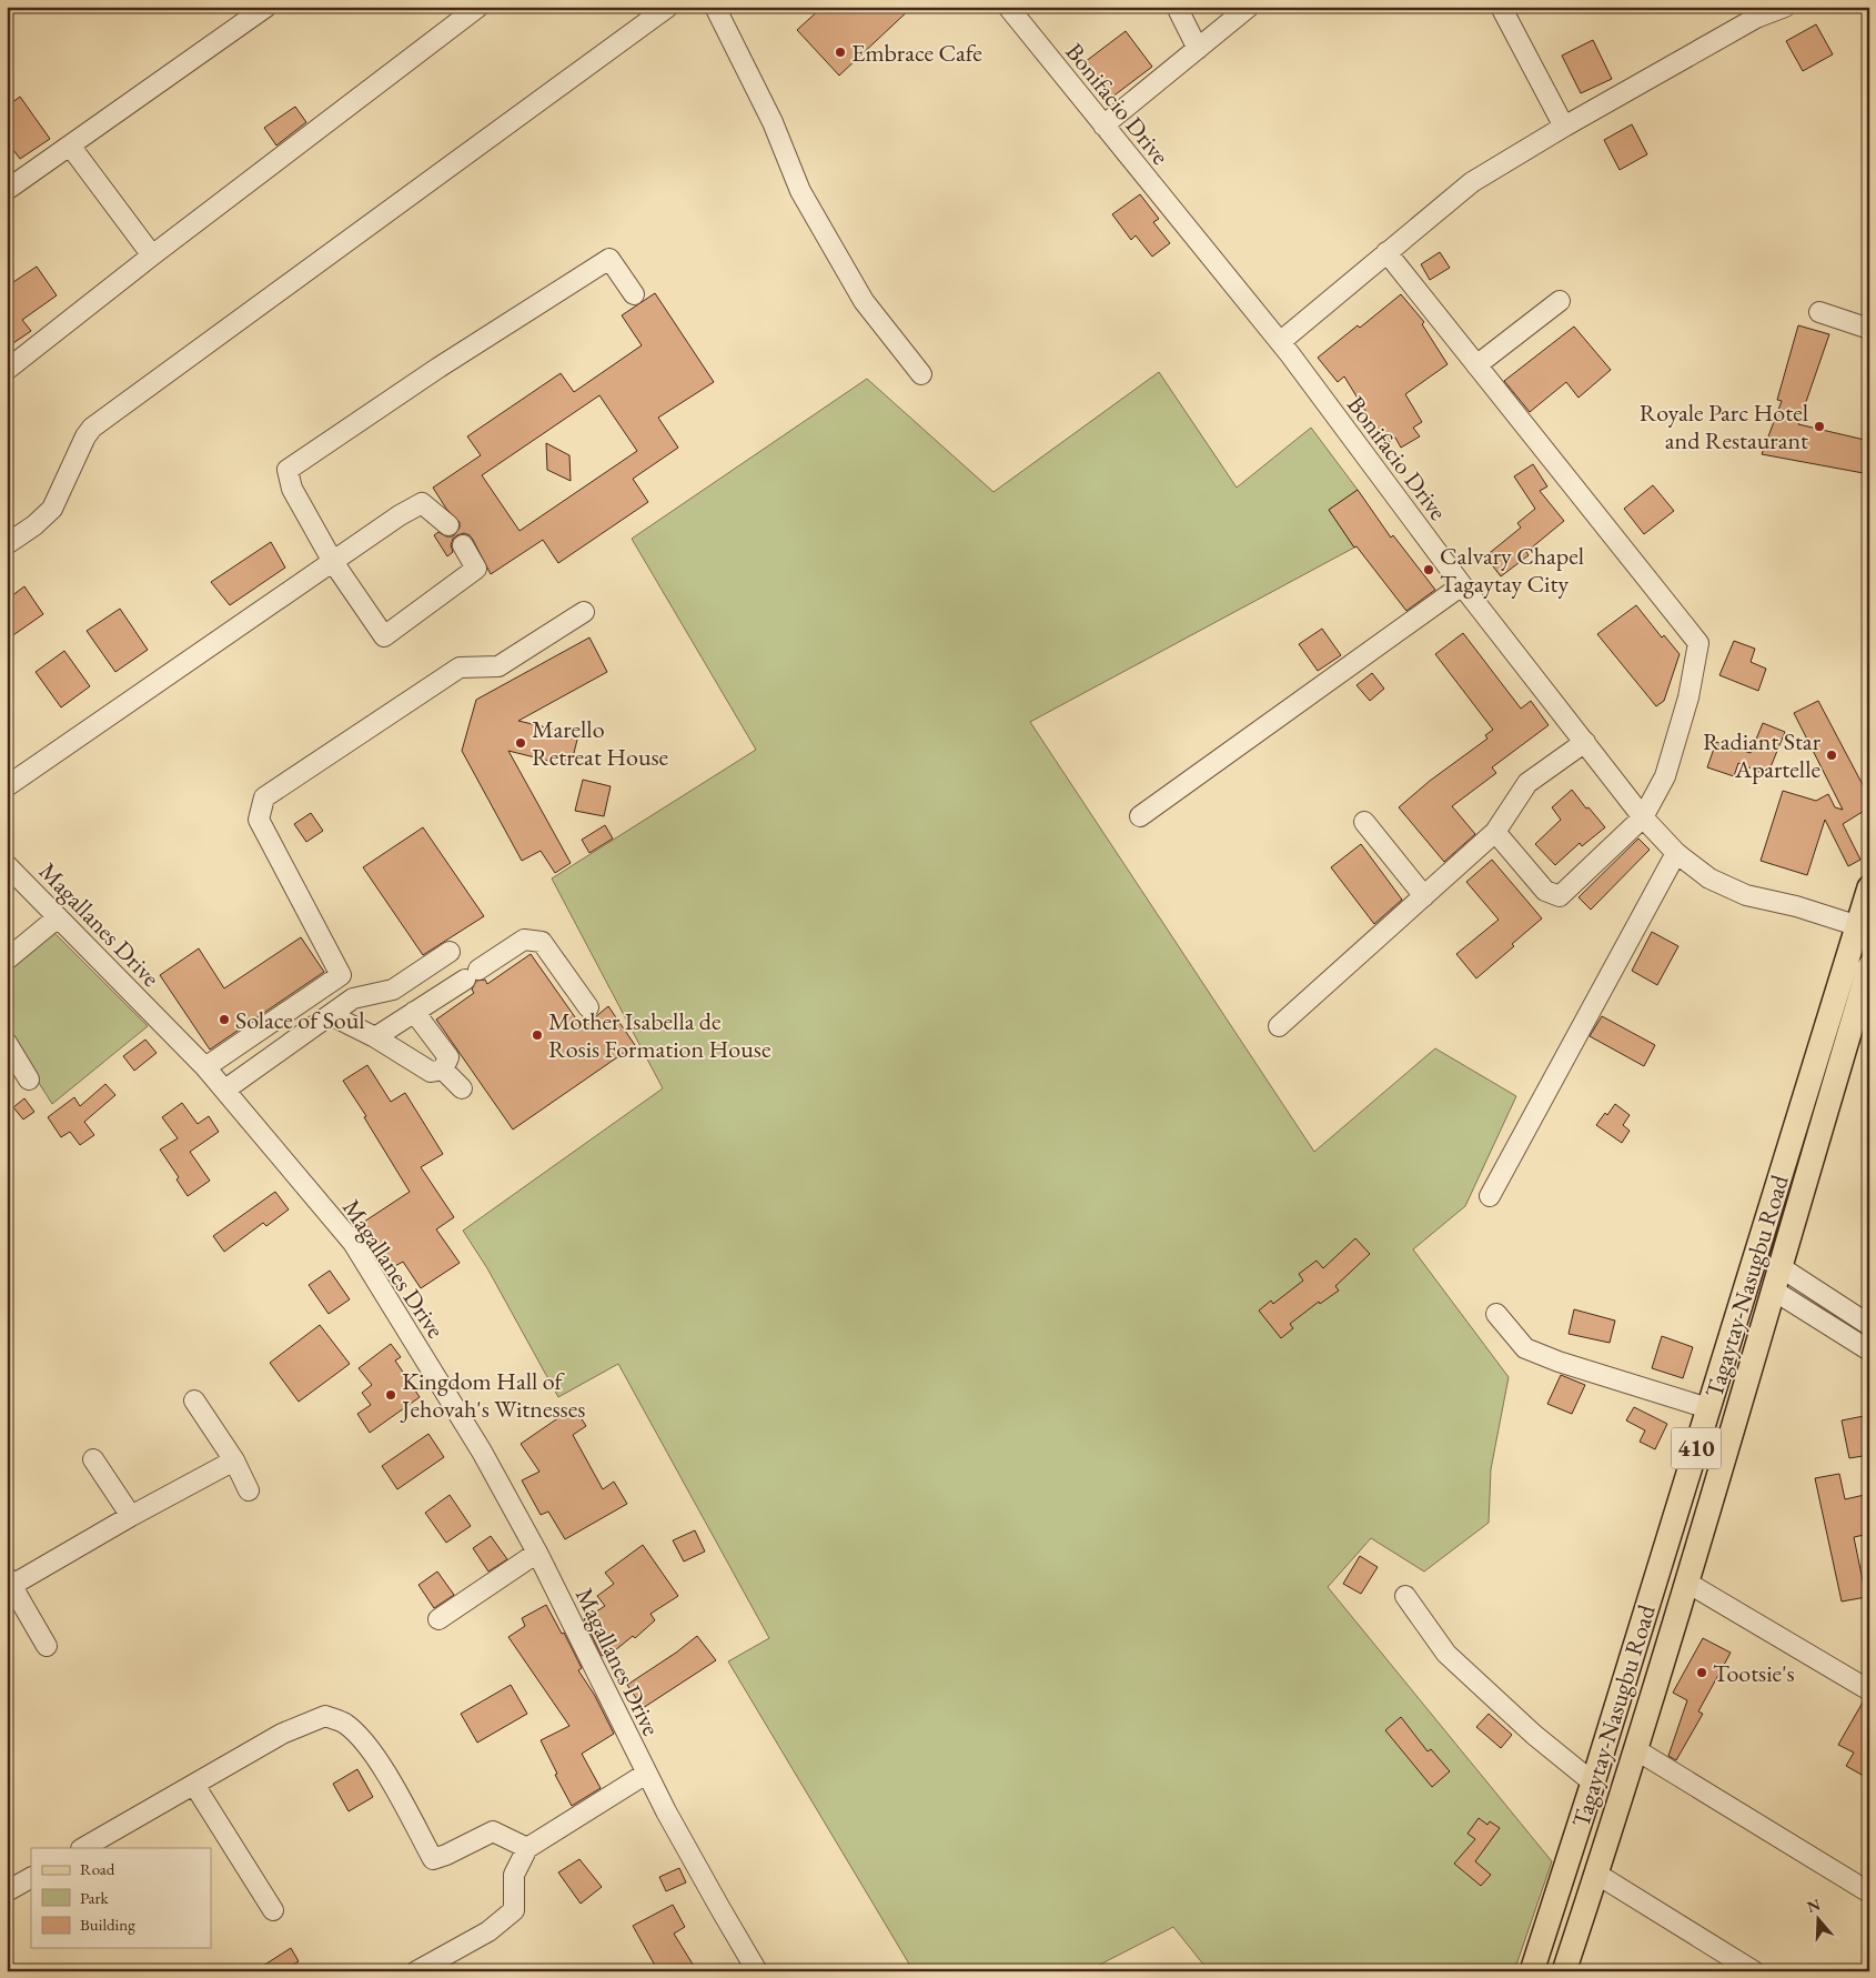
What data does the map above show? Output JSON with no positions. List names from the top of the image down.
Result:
{
  "streets": {
    "main road": ["Tagaytay-Nasugbu Road", "410"],
    "street": ["Bonifacio Drive", "Magallanes Drive"]
  },
  "crossings": [
    ["Bonifacio Drive", "Tagaytay-Nasugbu Road"]
  ],
  "places": [
    "Embrace Cafe",
    "Royale Parc Hotel and Restaurant",
    "Calvary Chapel Tagaytay City",
    "Marello Retreat House",
    "Radiant Star Apartelle",
    "Solace of Soul",
    "Mother Isabella de Rosis Formation House",
    "Kingdom Hall of Jehovah's Witnesses",
    "Tootsie's"
  ],
  "legend": ["Road", "Park", "Building"],
  "north": "top"
}
